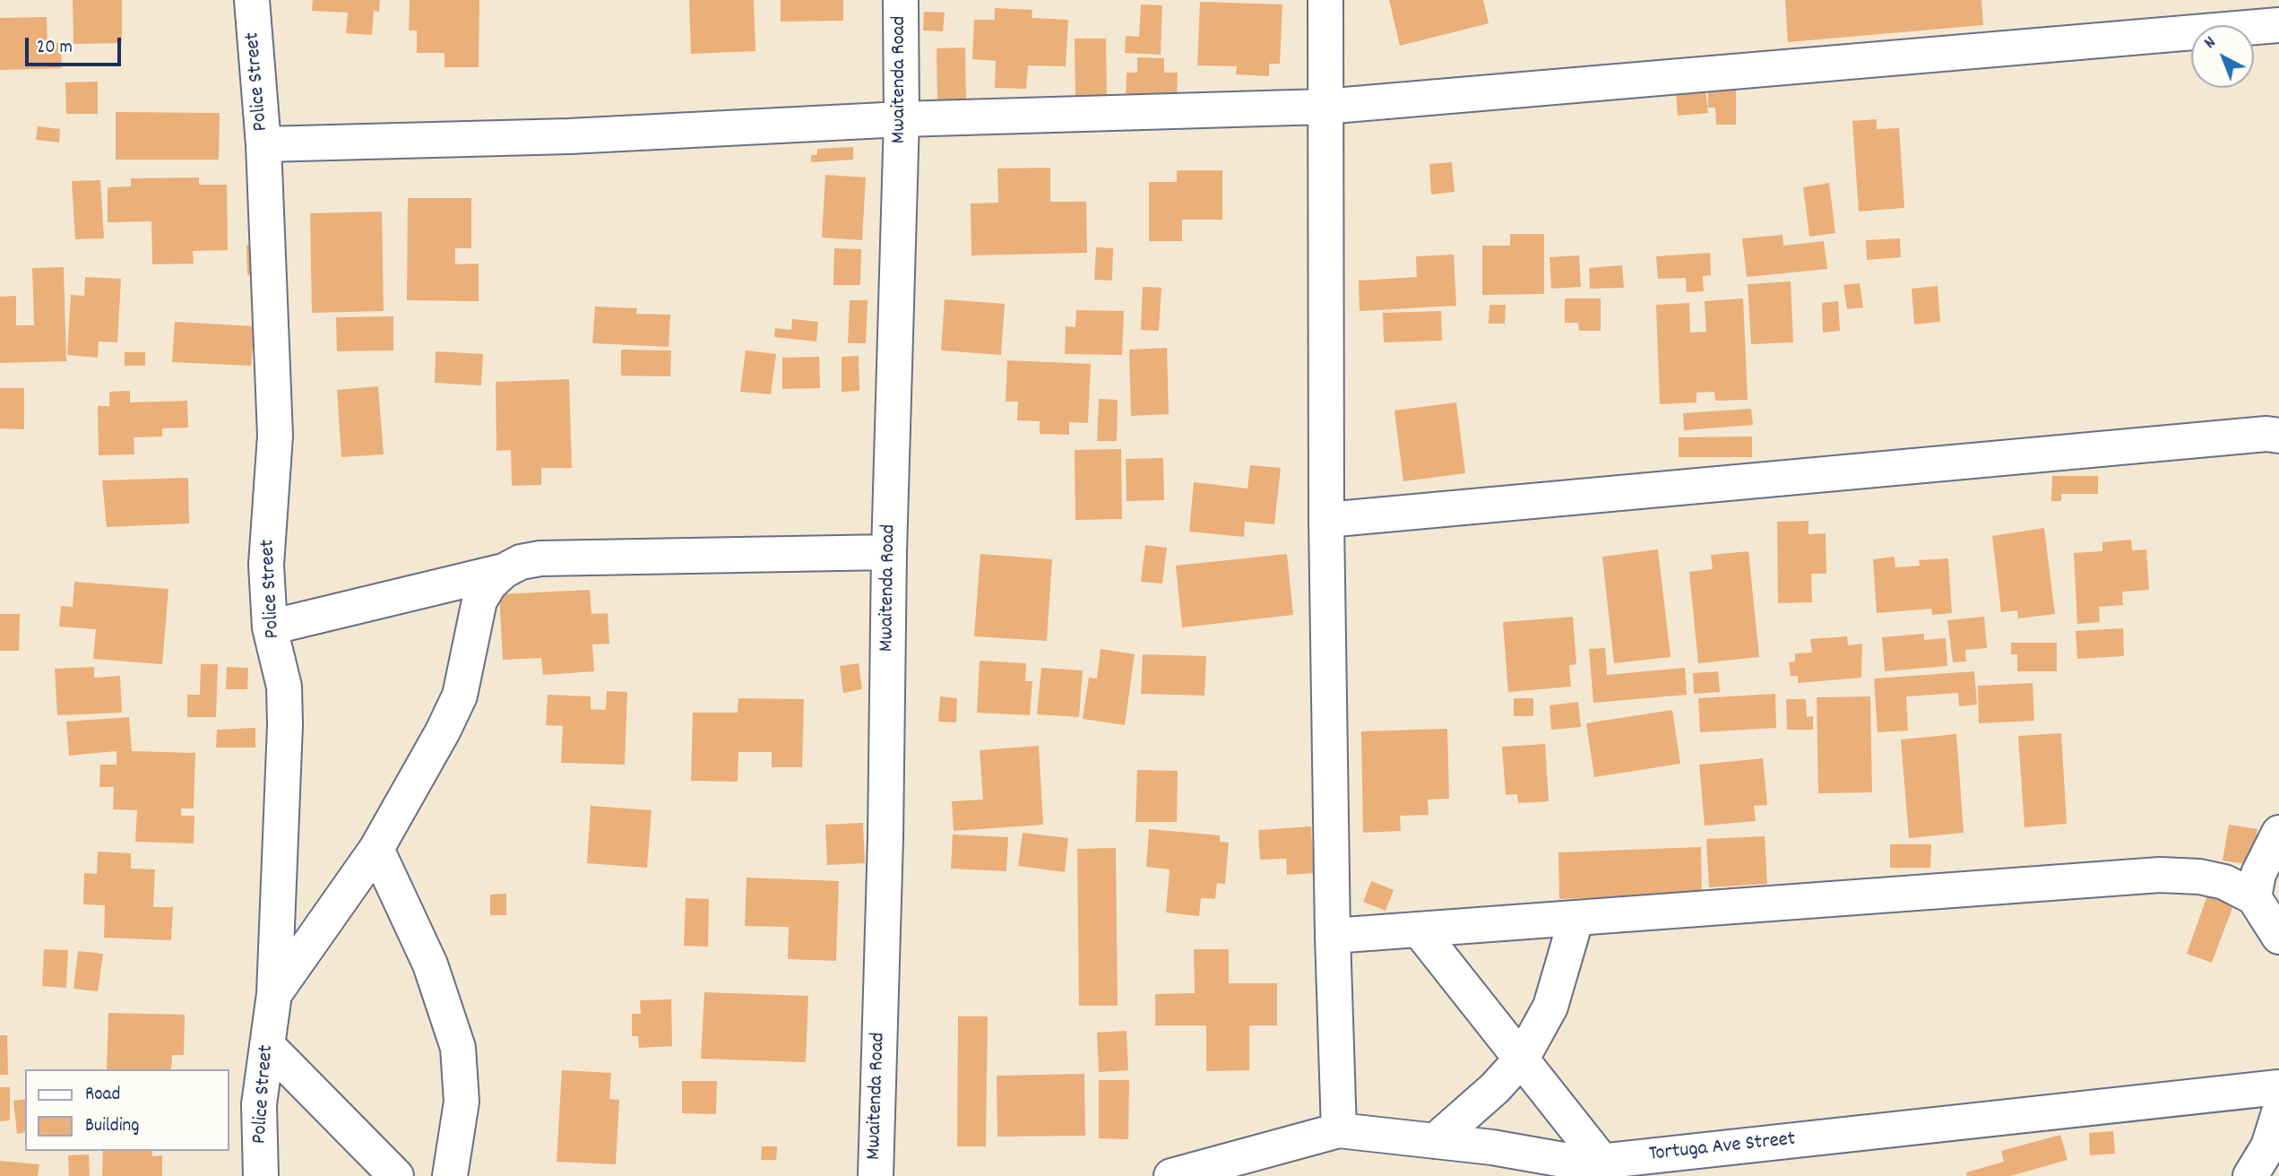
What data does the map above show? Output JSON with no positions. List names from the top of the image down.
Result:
{
  "streets": {
    "street": ["Mwaitenda Road", "Police Street", "Tortuga Ave Street"]
  },
  "legend": ["Road", "Building"],
  "scale_bar": "20 m",
  "north": "top left"
}
